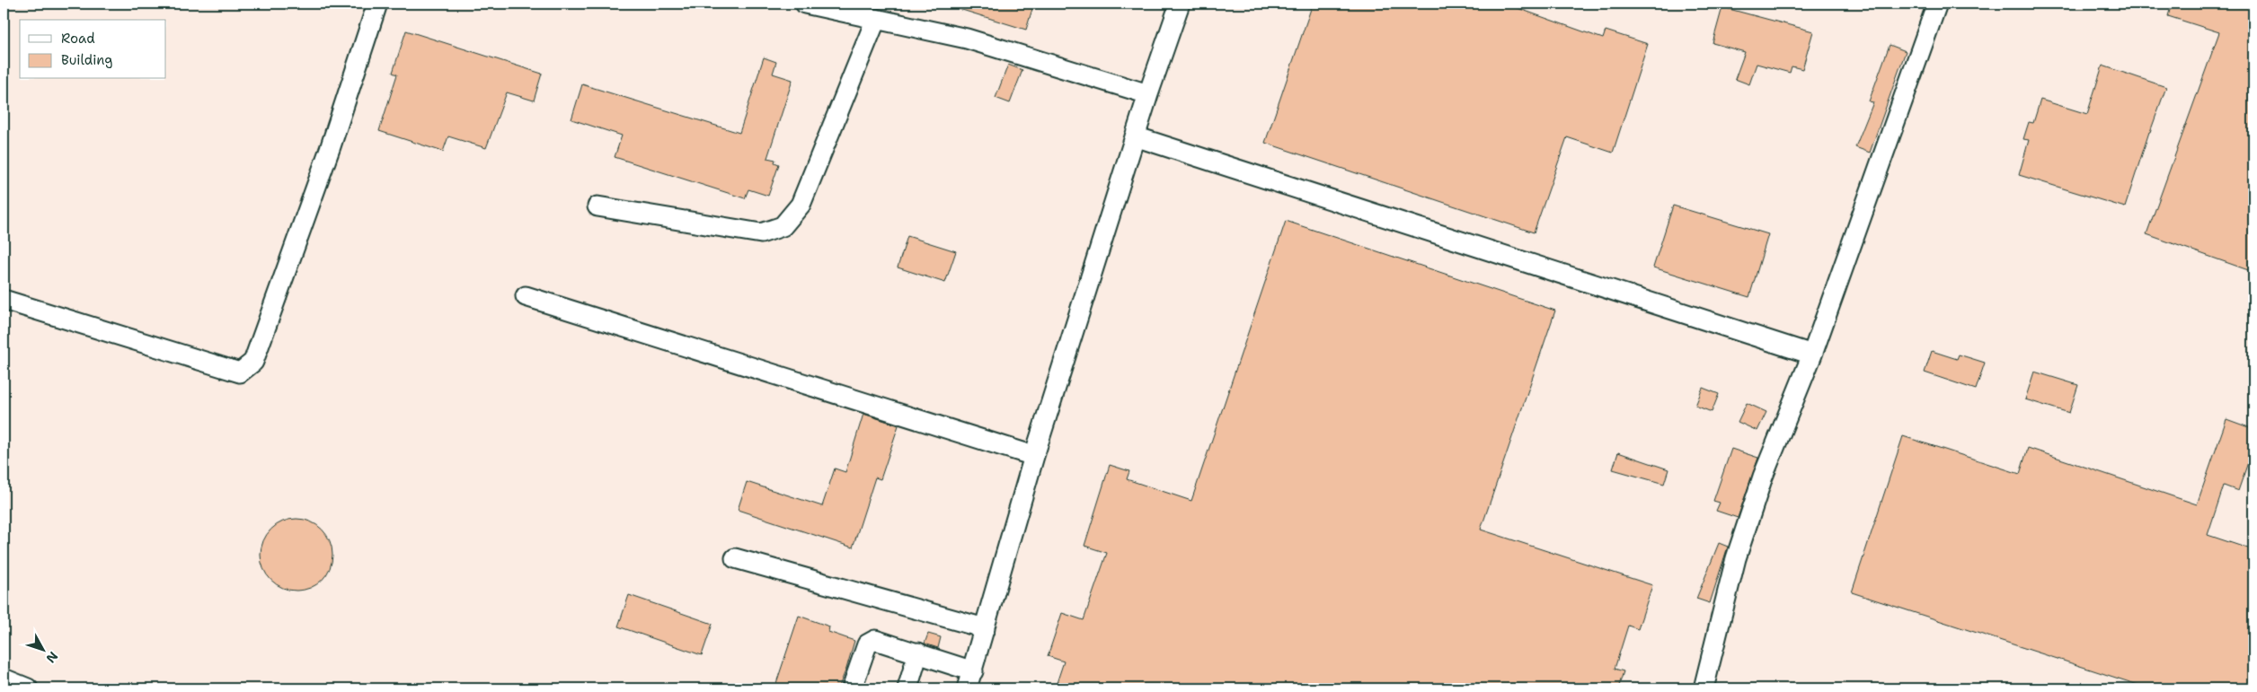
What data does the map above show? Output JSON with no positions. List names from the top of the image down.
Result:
{
  "legend": ["Road", "Building"],
  "north": "bottom right"
}
